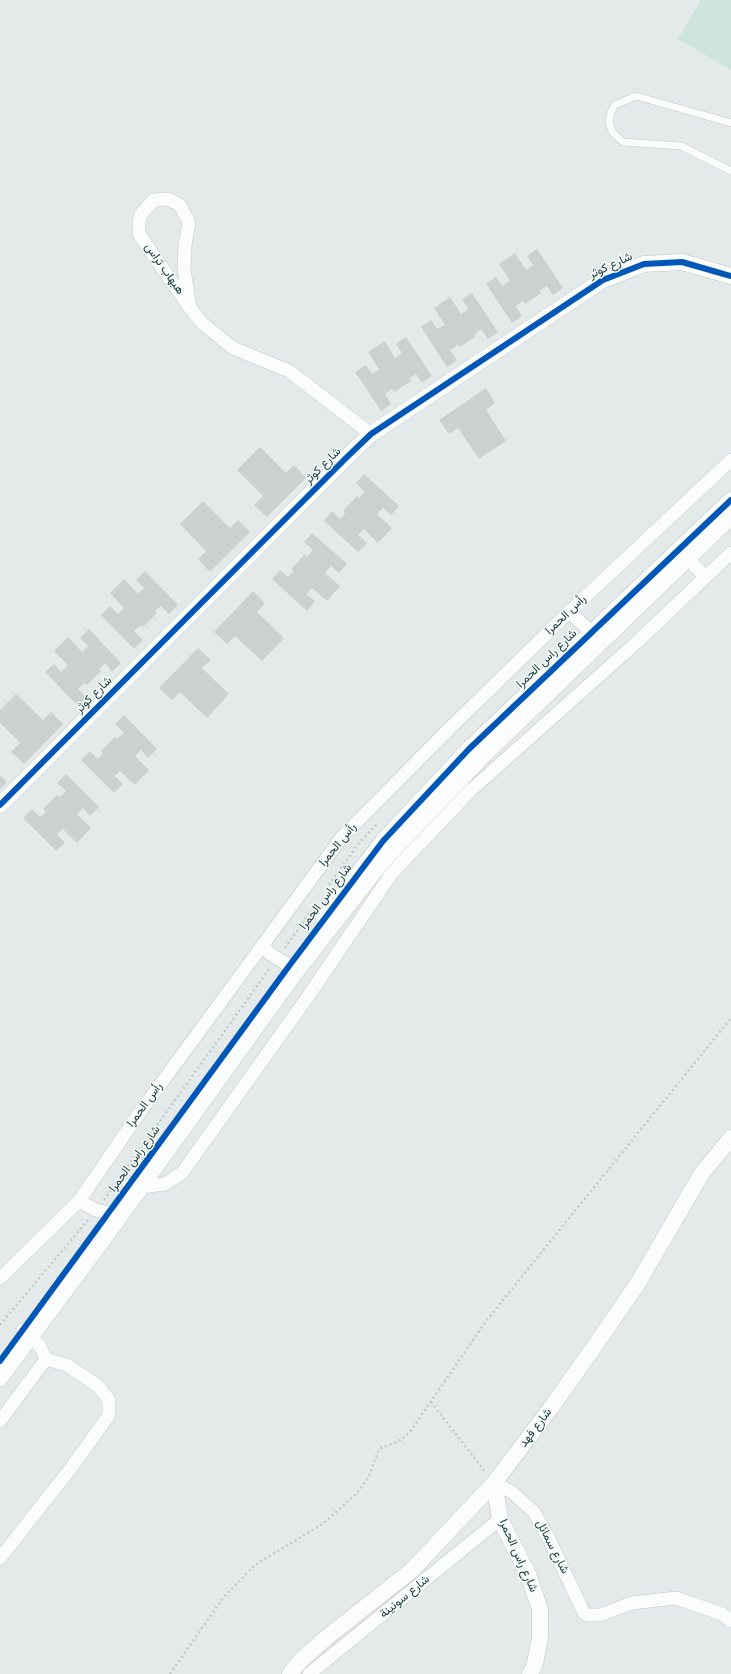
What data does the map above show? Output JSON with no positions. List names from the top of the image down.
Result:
{
  "streets": {
    "street": [
      "شارع كوثر",
      "هبهاب تراس",
      "رأس الحمرا",
      "شارع راس الحمرا",
      "شارع فهد",
      "شارع سمائل",
      "شارع سونينة"
    ]
  },
  "crossings": [
    ["شارع كوثر", "هبهاب تراس"],
    ["شارع راس الحمرا", "شارع فهد"],
    ["شارع راس الحمرا", "شارع سمائل"],
    ["شارع راس الحمرا", "شارع سونينة"],
    ["شارع فهد", "شارع سمائل"]
  ]
}
